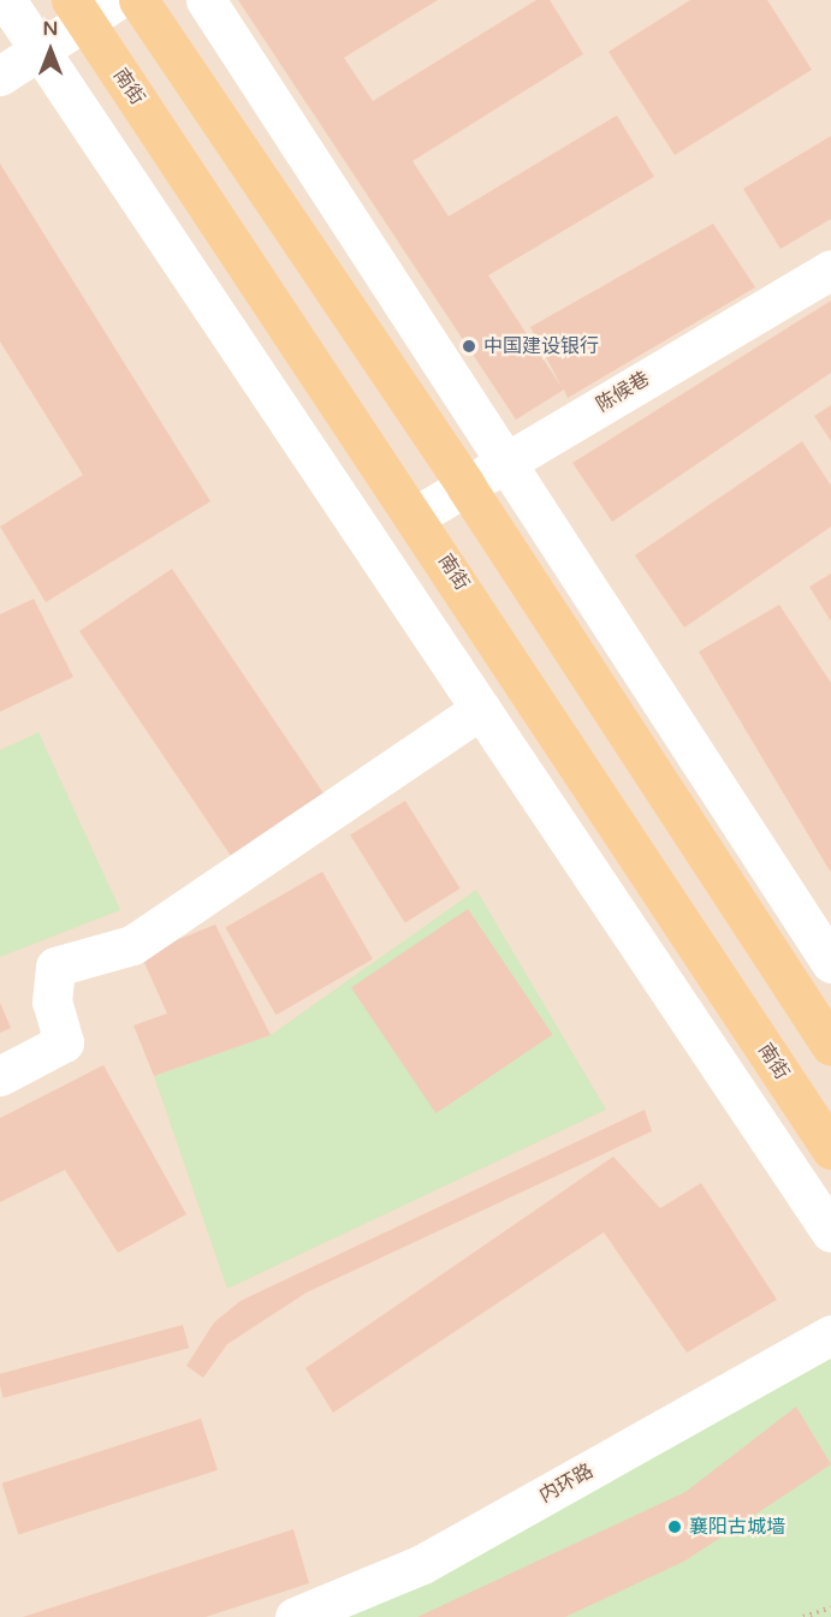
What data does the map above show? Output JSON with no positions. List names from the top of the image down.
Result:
{
  "streets": {
    "main road": ["南街"],
    "street": ["陈候巷", "内环路"]
  },
  "crossings": [
    ["南街", "陈候巷"]
  ],
  "places": ["中国建设银行", "襄阳古城墙"],
  "north": "top"
}
